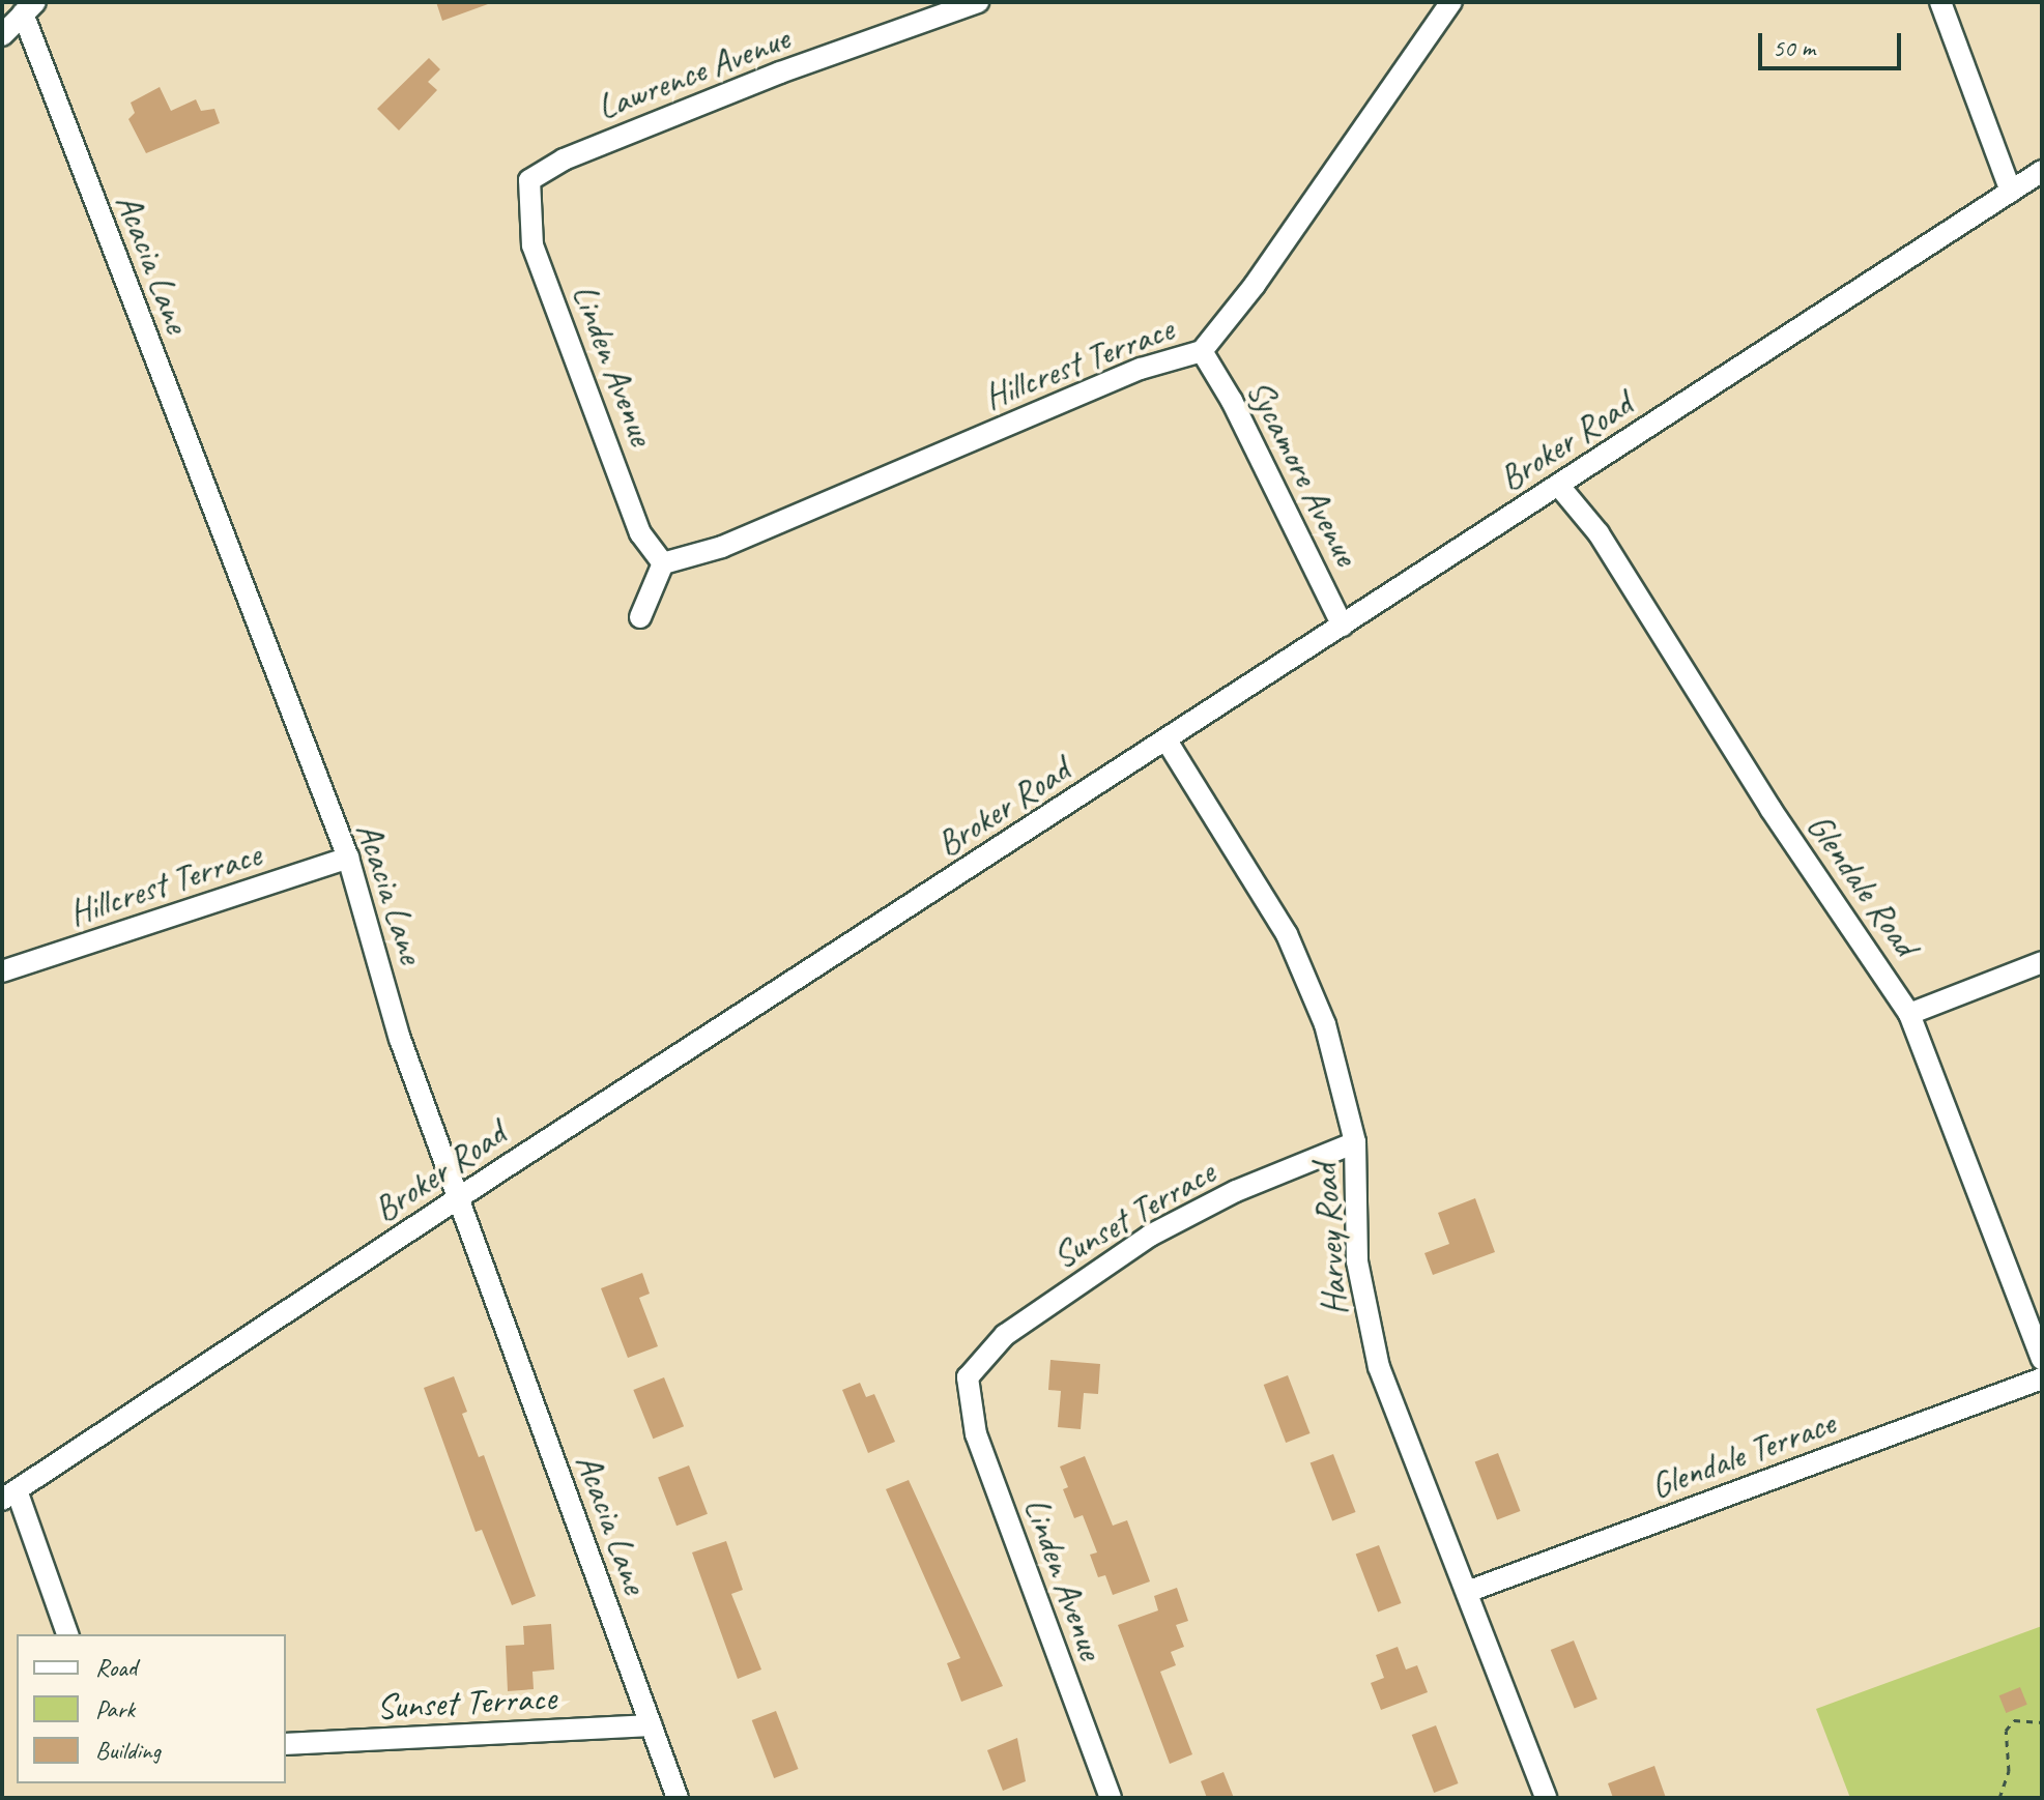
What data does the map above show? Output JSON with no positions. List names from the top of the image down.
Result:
{
  "streets": {
    "street": [
      "Lawrence Avenue",
      "Acacia Lane",
      "Hillcrest Terrace",
      "Linden Avenue",
      "Broker Road",
      "Sycamore Avenue",
      "Glendale Road",
      "Sunset Terrace",
      "Harvey Road",
      "Glendale Terrace"
    ]
  },
  "crossings": [
    ["Lawrence Avenue", "Linden Avenue"],
    ["Acacia Lane", "Hillcrest Terrace"],
    ["Acacia Lane", "Broker Road"],
    ["Acacia Lane", "Sunset Terrace"],
    ["Hillcrest Terrace", "Linden Avenue"],
    ["Hillcrest Terrace", "Sycamore Avenue"],
    ["Linden Avenue", "Sunset Terrace"],
    ["Broker Road", "Sycamore Avenue"],
    ["Broker Road", "Glendale Road"],
    ["Broker Road", "Harvey Road"],
    ["Sunset Terrace", "Harvey Road"],
    ["Harvey Road", "Glendale Terrace"]
  ],
  "legend": ["Road", "Park", "Building"],
  "scale_bar": "50 m"
}
